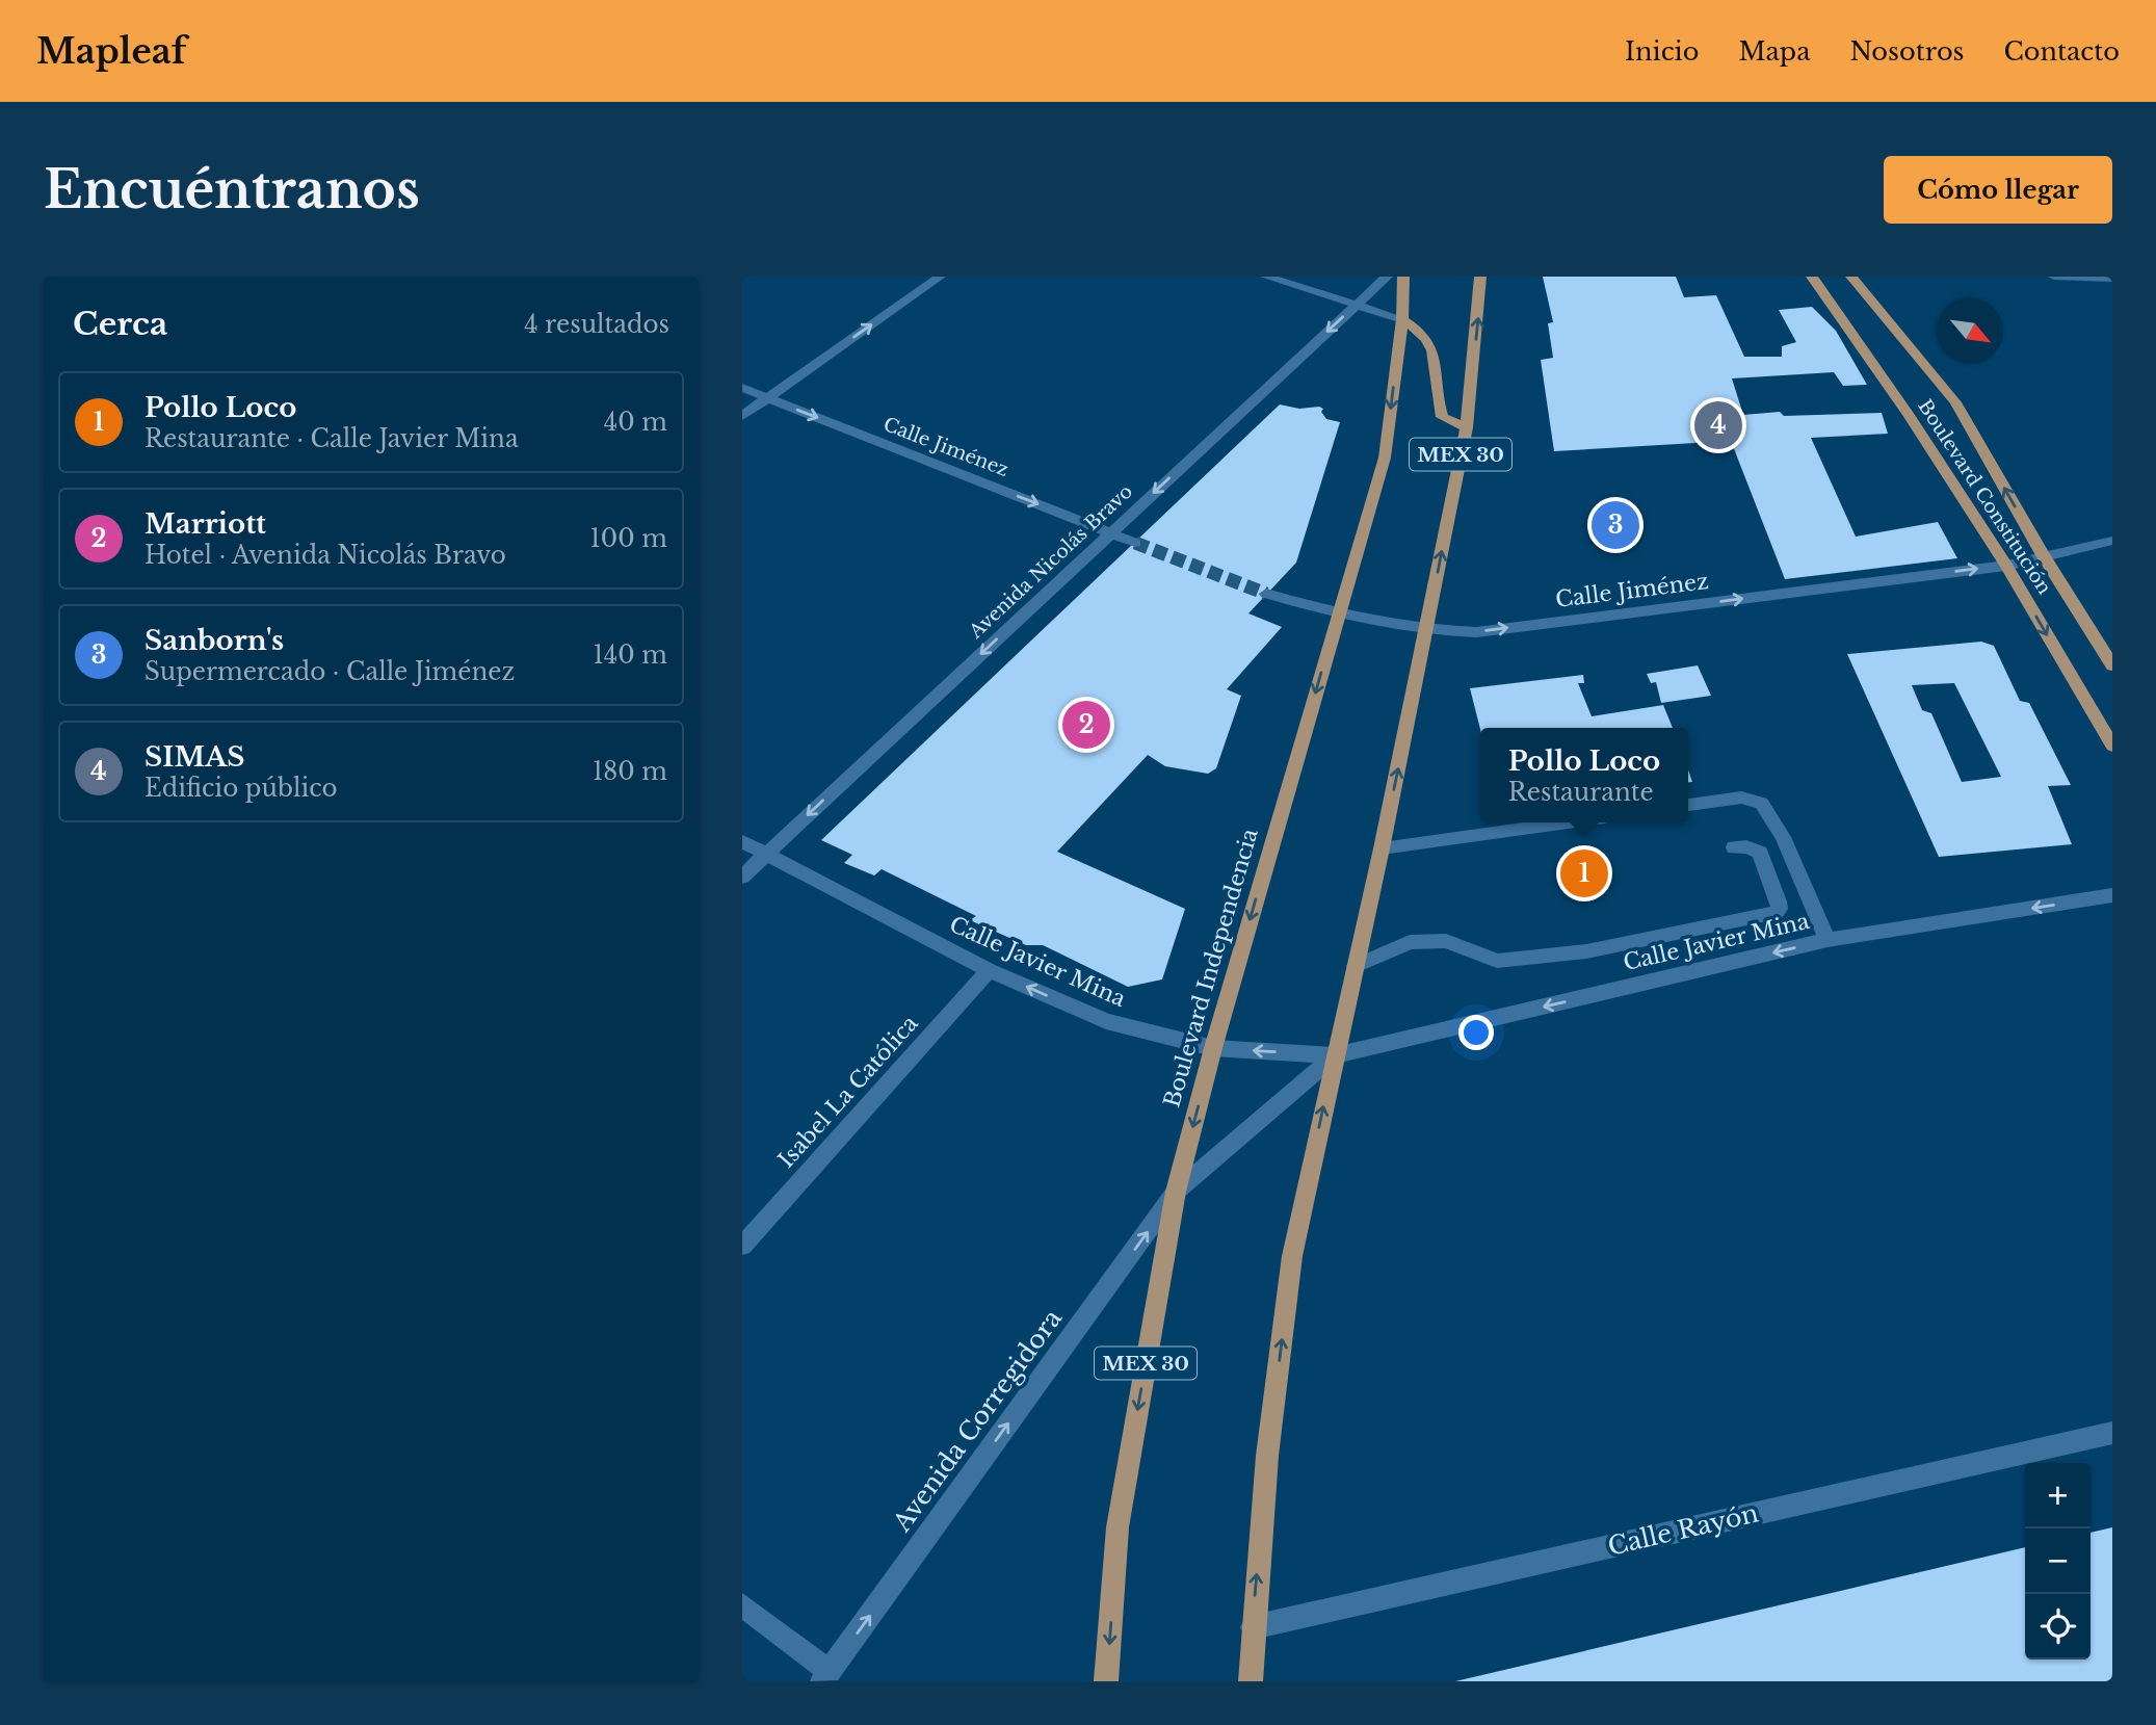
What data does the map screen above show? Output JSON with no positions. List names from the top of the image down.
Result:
{
  "streets": {
    "main road": ["MEX 30", "Boulevard Constitución", "Boulevard Independencia"],
    "street": [
      "Calle Jiménez",
      "Avenida Nicolás Bravo",
      "Calle Javier Mina",
      "Isabel La Católica",
      "Avenida Corregidora",
      "Calle Rayón"
    ]
  },
  "crossings": [
    ["Calle Jiménez", "MEX 30"],
    ["Calle Jiménez", "Boulevard Constitución"],
    ["Calle Jiménez", "Avenida Nicolás Bravo"],
    ["Calle Jiménez", "Boulevard Independencia"],
    ["MEX 30", "Calle Javier Mina"],
    ["MEX 30", "Calle Rayón"],
    ["Avenida Nicolás Bravo", "Calle Javier Mina"],
    ["Calle Javier Mina", "Boulevard Independencia"],
    ["Calle Javier Mina", "Isabel La Católica"],
    ["Calle Javier Mina", "Avenida Corregidora"],
    ["Boulevard Independencia", "Avenida Corregidora"]
  ],
  "one_way": [
    "Calle Jiménez",
    "Avenida Nicolás Bravo",
    "Calle Javier Mina",
    "Avenida Corregidora"
  ],
  "north": "bottom right",
  "page": {
    "header": "Mapleaf",
    "nav": [
      "Inicio",
      "Mapa",
      "Nosotros",
      "Contacto"
    ],
    "buttons": "Cómo llegar",
    "title": "Encuéntranos",
    "heading": ["Cerca", "4 resultados"],
    "list": [
      {
        "mark": "1",
        "name": "Pollo Loco",
        "note": "Restaurante · Calle Javier Mina",
        "value": "40 m"
      },
      {
        "mark": "2",
        "name": "Marriott",
        "note": "Hotel · Avenida Nicolás Bravo",
        "value": "100 m"
      },
      {
        "mark": "3",
        "name": "Sanborn's",
        "note": "Supermercado · Calle Jiménez",
        "value": "140 m"
      },
      {
        "mark": "4",
        "name": "SIMAS",
        "note": "Edificio público",
        "value": "180 m"
      }
    ],
    "pins": [
      "4",
      "3",
      "2",
      "1"
    ],
    "popup": ["Pollo Loco", "Restaurante"],
    "map_buttons": ["+", "−"]
  }
}
